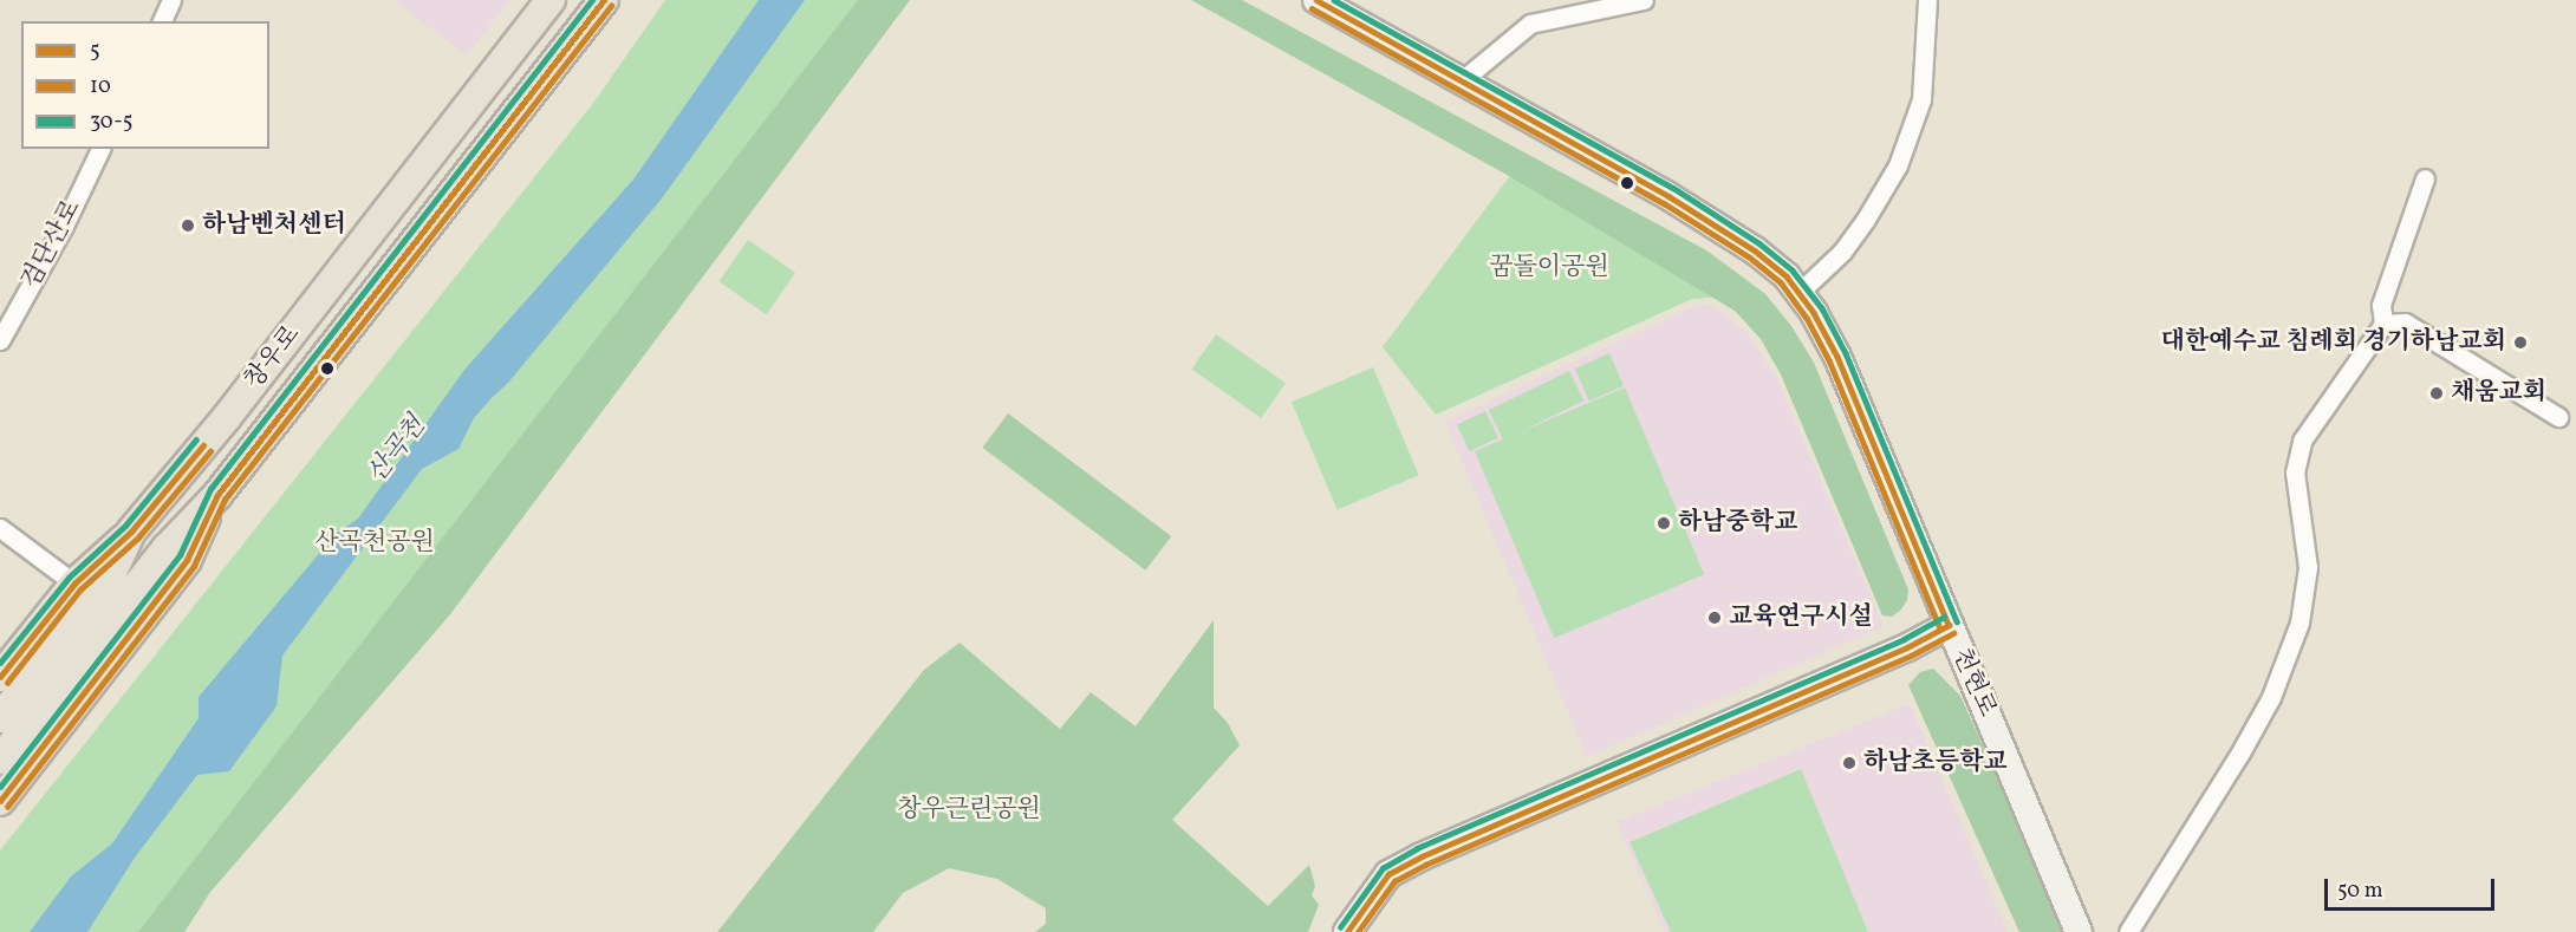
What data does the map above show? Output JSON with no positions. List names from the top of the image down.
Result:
{
  "streets": {
    "main road": ["창우로", "천현로"],
    "street": ["검단산로"]
  },
  "water": ["산곡천"],
  "parks": ["꿈돌이공원", "산곡천공원", "창우근린공원"],
  "places": [
    "하남벤처센터",
    "대한예수교 침례회 경기하남교회",
    "채움교회",
    "하남중학교",
    "교육연구시설",
    "하남초등학교"
  ],
  "lines": ["transit line 5", "transit line 30-5", "transit line 10"],
  "legend": ["5", "10", "30-5"],
  "scale_bar": "50 m"
}
